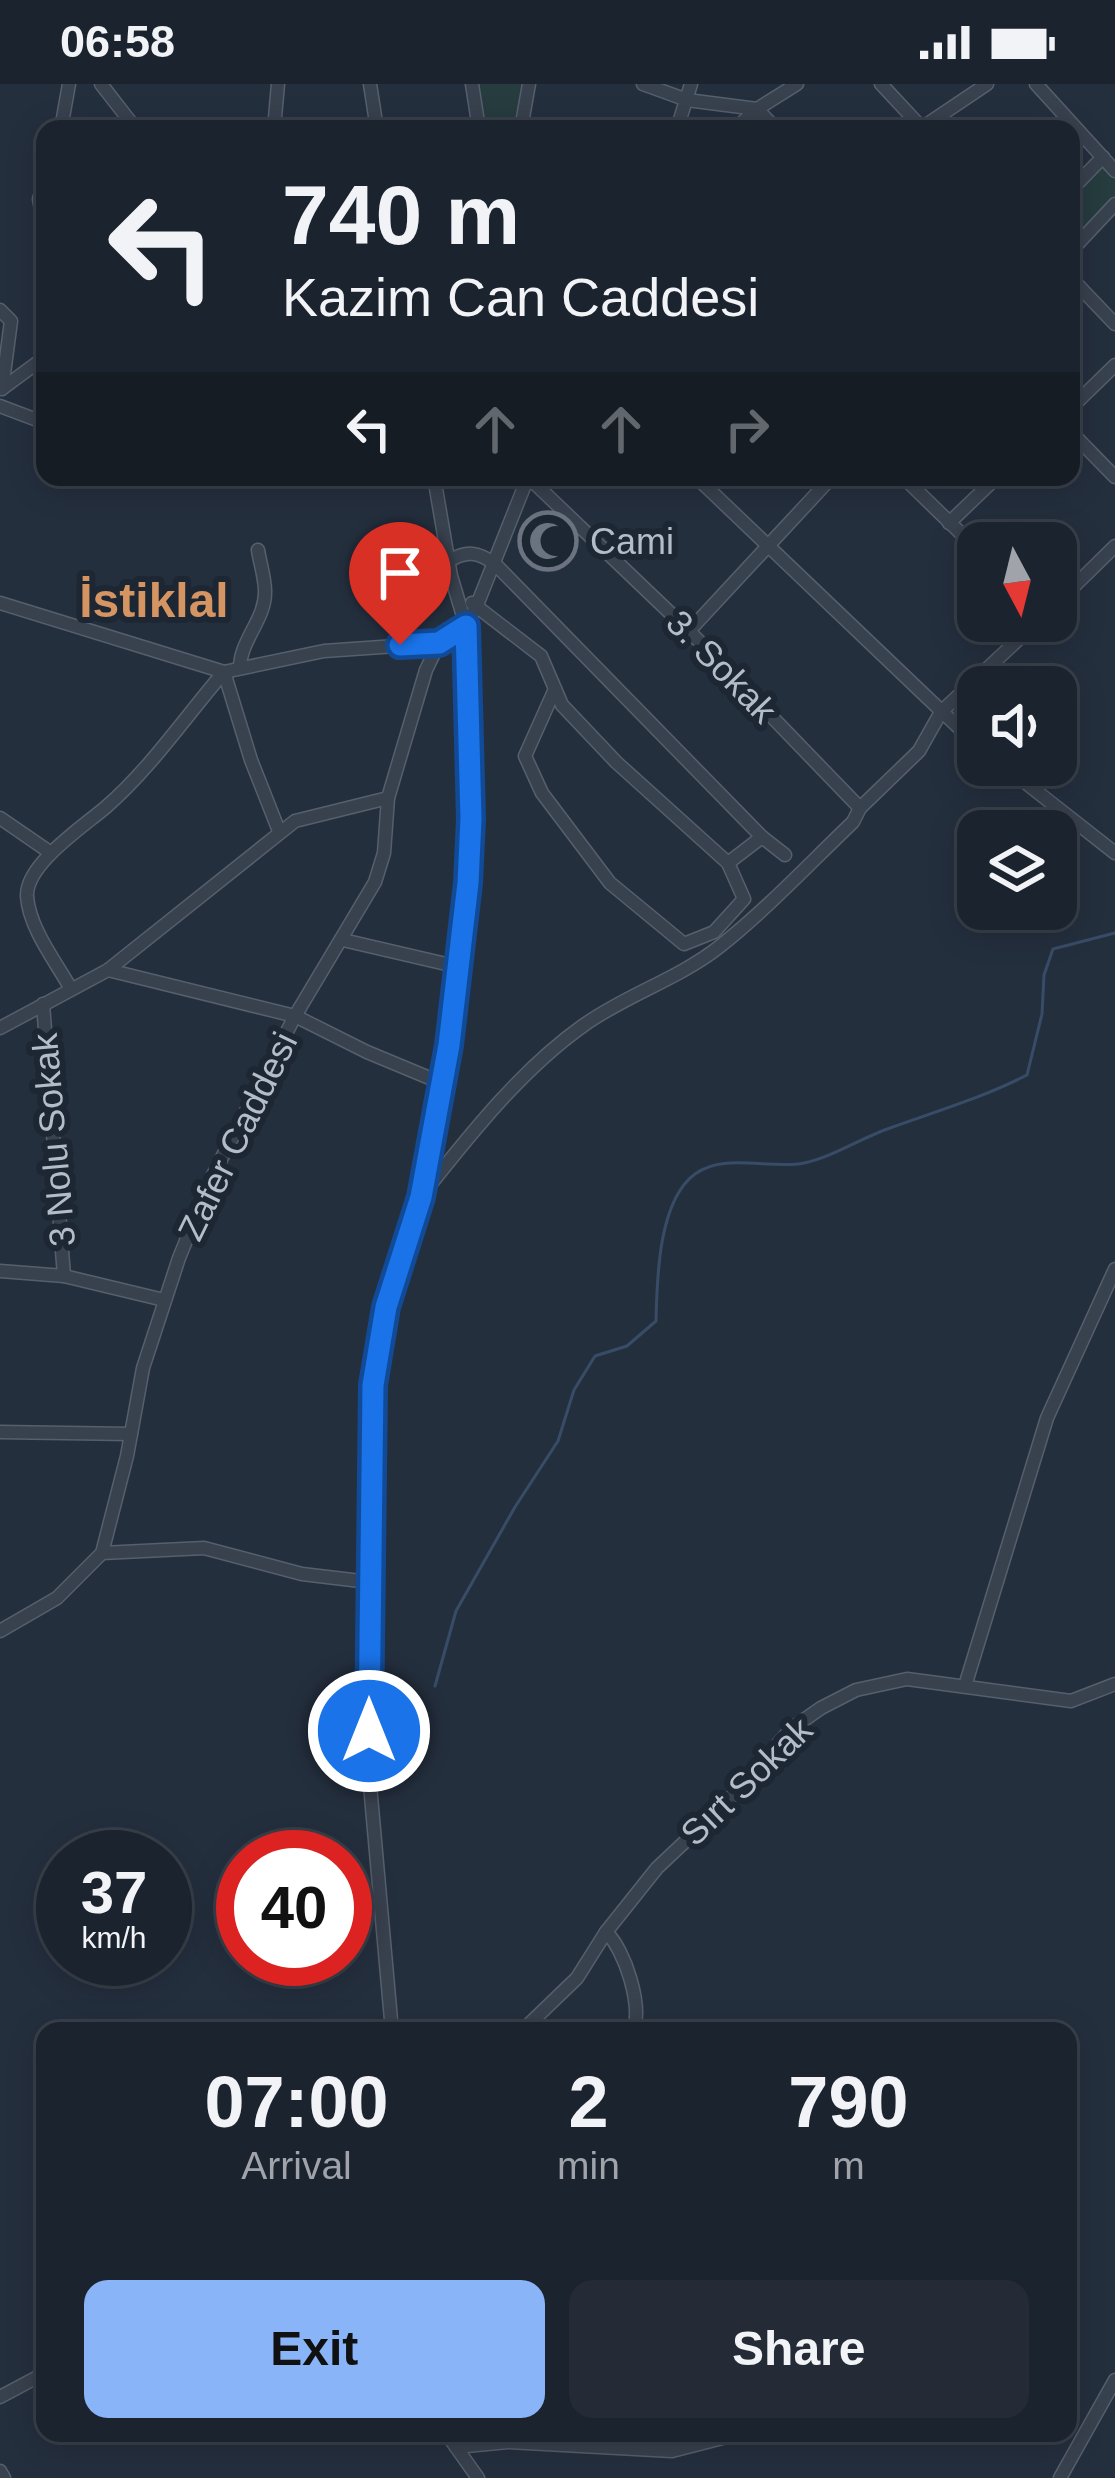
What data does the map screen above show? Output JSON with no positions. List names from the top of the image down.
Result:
{
  "streets": {
    "street": [
      "3. Sokak",
      "Zafer Caddesi",
      "3 Nolu Sokak",
      "Sırt Sokak"
    ]
  },
  "districts": ["İstiklal"],
  "places": {
    "mosque": ["Cami"]
  },
  "north": "bottom",
  "page": {
    "status": "06:58",
    "turn": ["740 m", "Kazim Can Caddesi"],
    "speed": "37 km/h",
    "limit": "40",
    "eta": [
      "07:00",
      "Arrival",
      "2",
      "min",
      "790",
      "m"
    ],
    "buttons": ["Exit", "Share"]
  }
}
